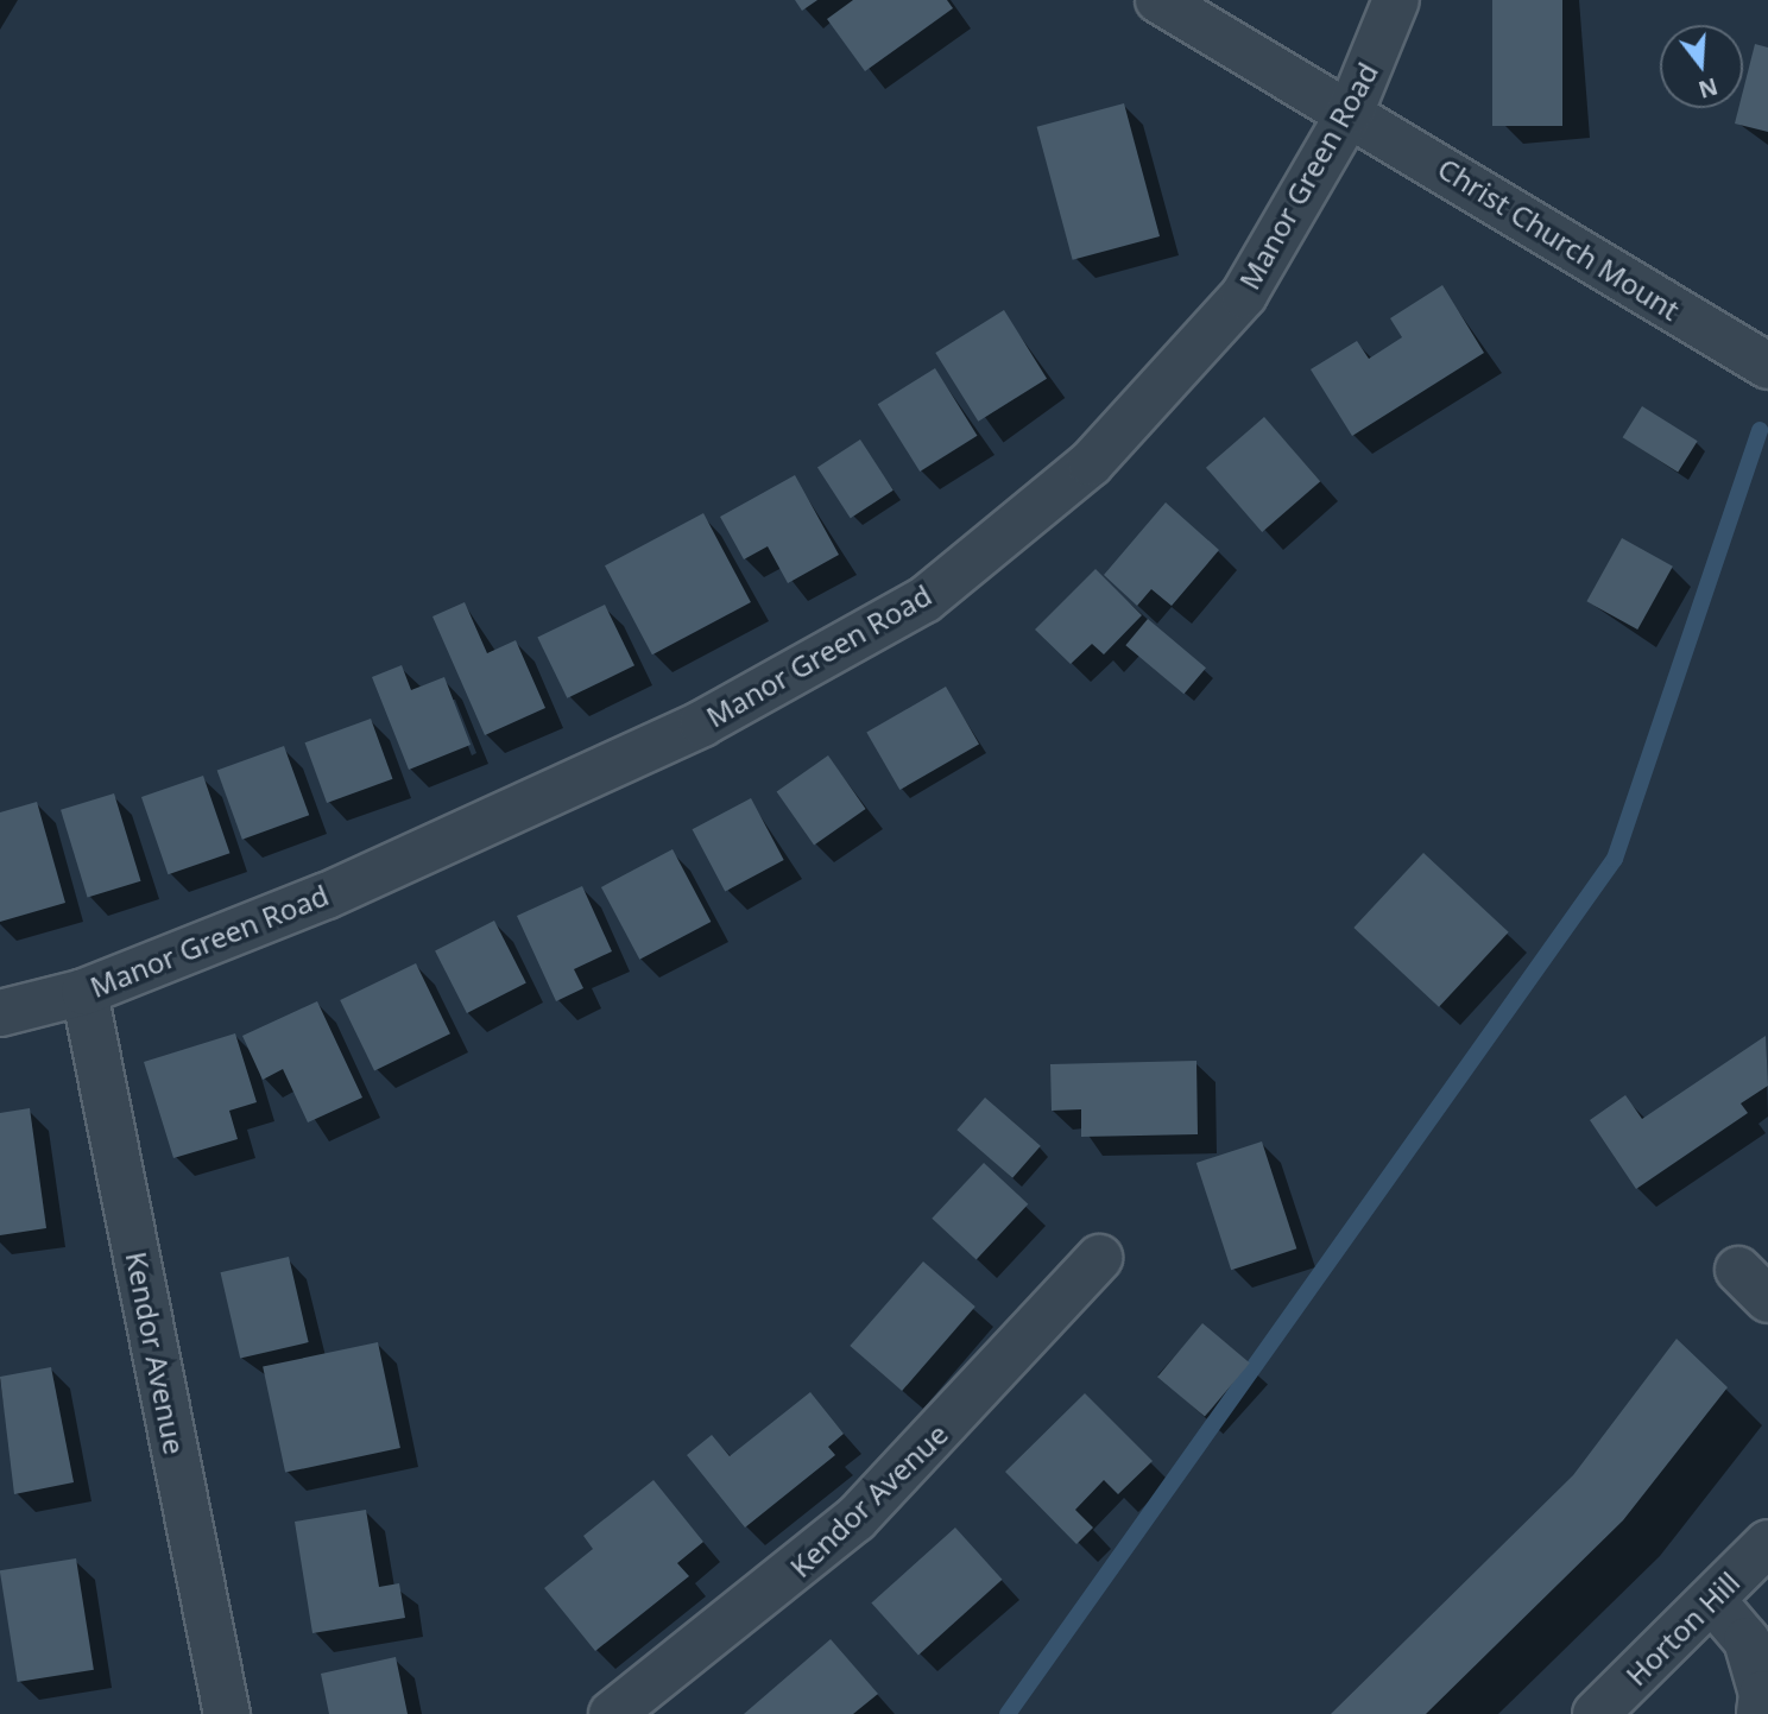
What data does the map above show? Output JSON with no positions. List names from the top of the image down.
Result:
{
  "streets": {
    "street": [
      "Manor Green Road",
      "Christ Church Mount",
      "Kendor Avenue",
      "Horton Hill"
    ]
  },
  "crossings": [
    ["Manor Green Road", "Christ Church Mount"],
    ["Manor Green Road", "Kendor Avenue"]
  ],
  "north": "bottom"
}
